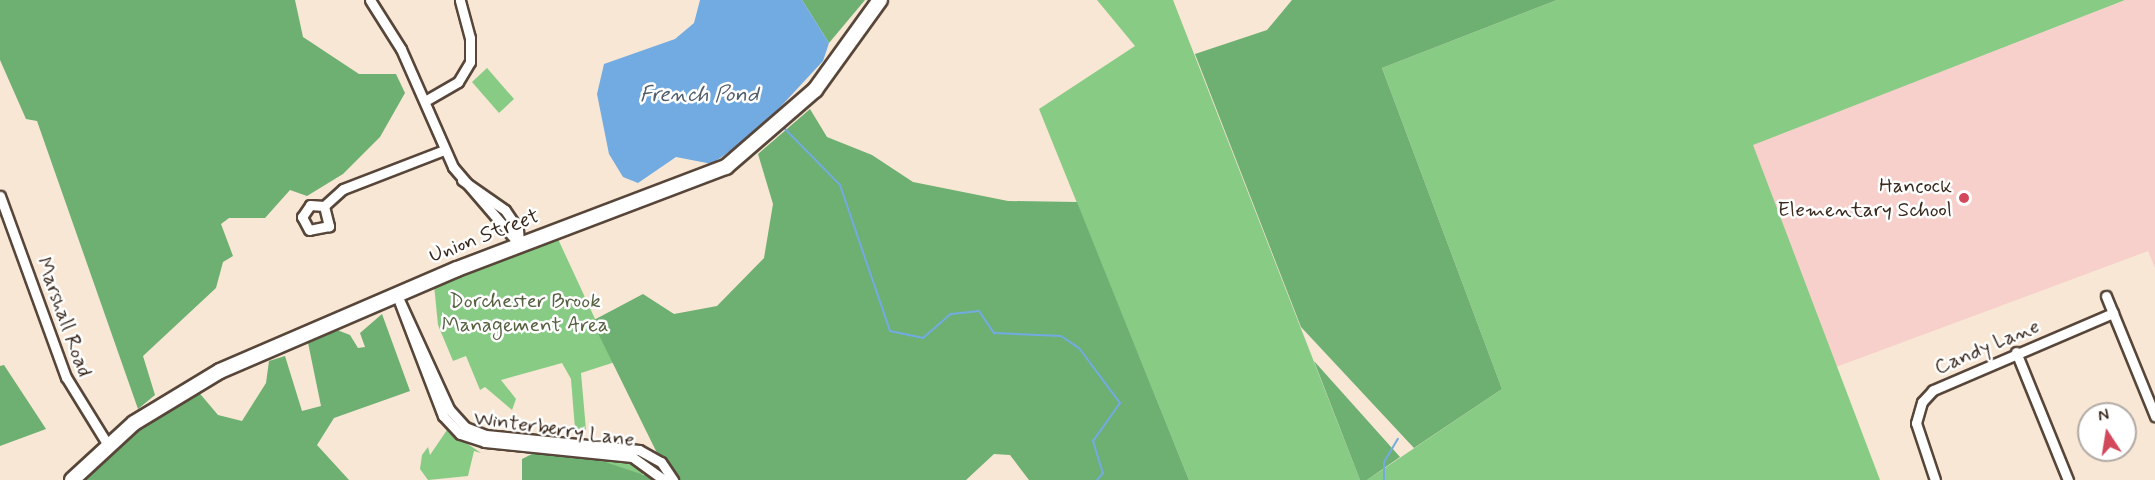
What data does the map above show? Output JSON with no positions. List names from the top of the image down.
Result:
{
  "streets": {
    "main road": ["Union Street"],
    "street": ["Marshall Road", "Candy Lane", "Winterberry Lane"]
  },
  "crossings": [
    ["Union Street", "Marshall Road"],
    ["Union Street", "Winterberry Lane"]
  ],
  "water": ["French Pond"],
  "parks": ["Dorchester Brook Management Area"],
  "places": ["Hancock Elementary School"],
  "north": "top"
}
